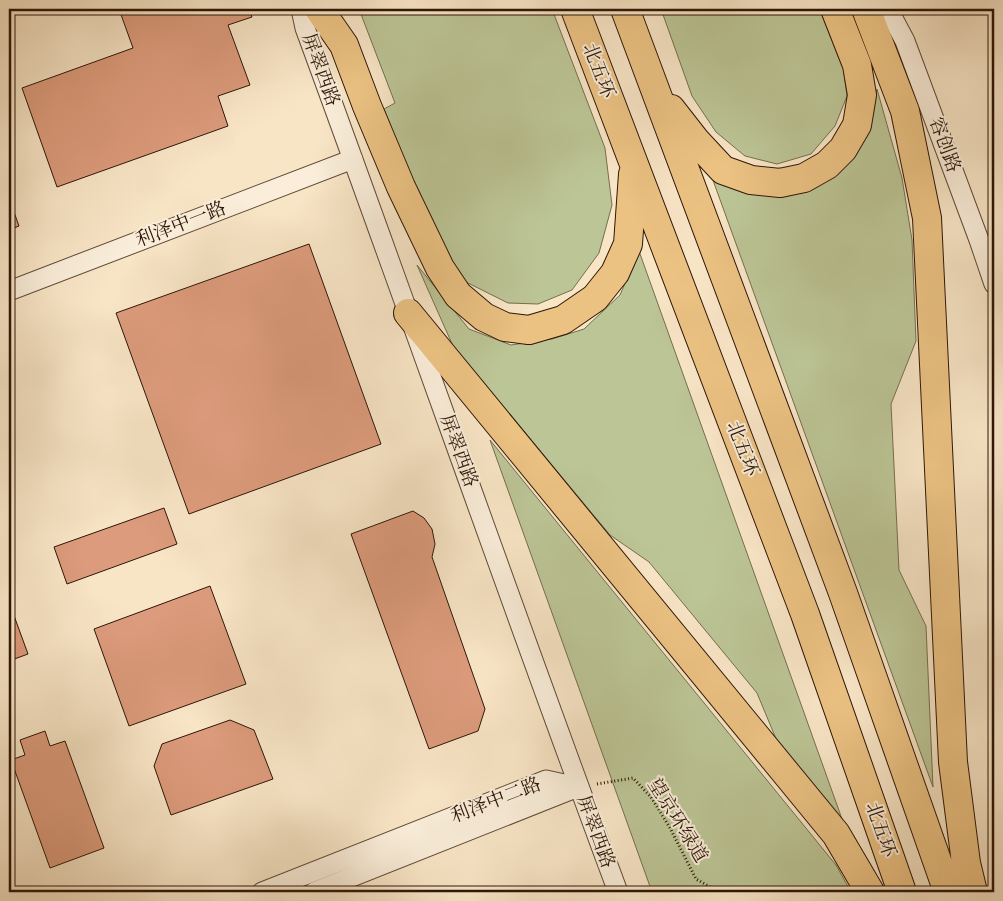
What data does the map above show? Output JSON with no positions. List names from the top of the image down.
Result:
{
  "streets": {
    "highway": ["北五环"],
    "street": [
      "屏翠西路",
      "容创路",
      "利泽中一路",
      "利泽中二路"
    ],
    "path": ["望京环绿道"]
  },
  "crossings": [
    ["屏翠西路", "利泽中一路"],
    ["屏翠西路", "利泽中二路"],
    ["屏翠西路", "望京环绿道"],
    ["利泽中二路", "望京环绿道"]
  ]
}
